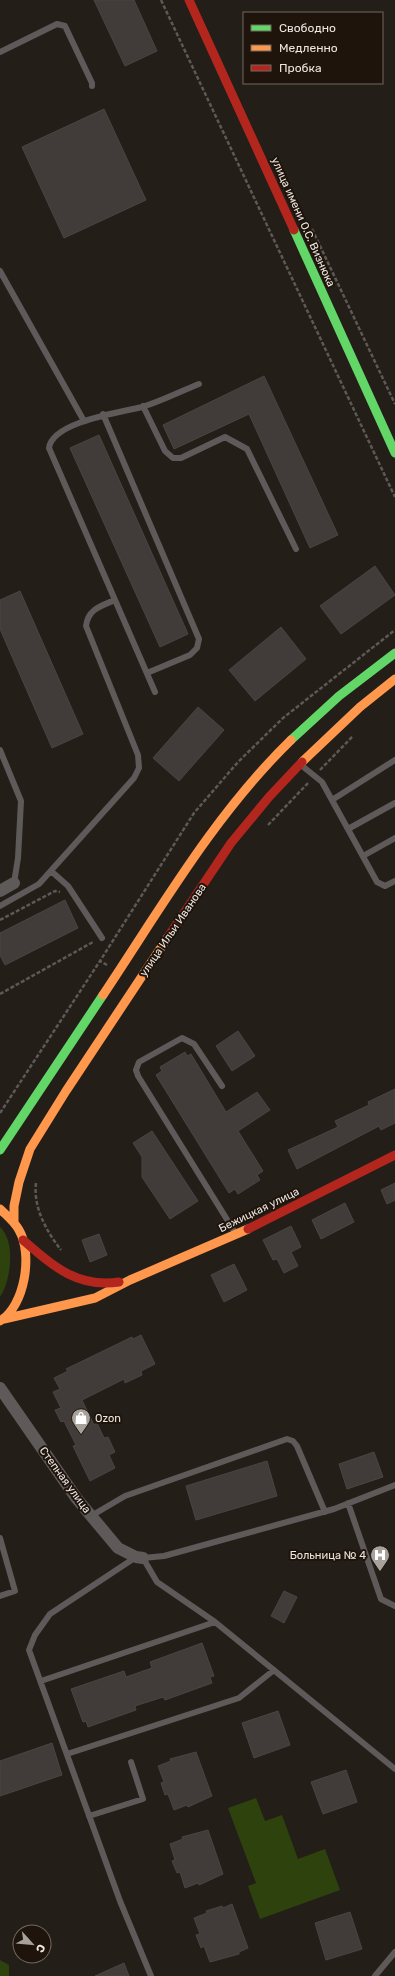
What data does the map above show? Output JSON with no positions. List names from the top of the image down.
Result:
{
  "streets": {
    "main road": ["улица имени О.С. Визнюка", "улица Ильи Иванова", "Бежицкая улица"],
    "street": ["Степная улица"]
  },
  "places": {
    "shop": ["Ozon"],
    "hospital": ["Больница № 4"]
  },
  "legend": ["Свободно", "Медленно", "Пробка"],
  "north": "bottom right"
}
